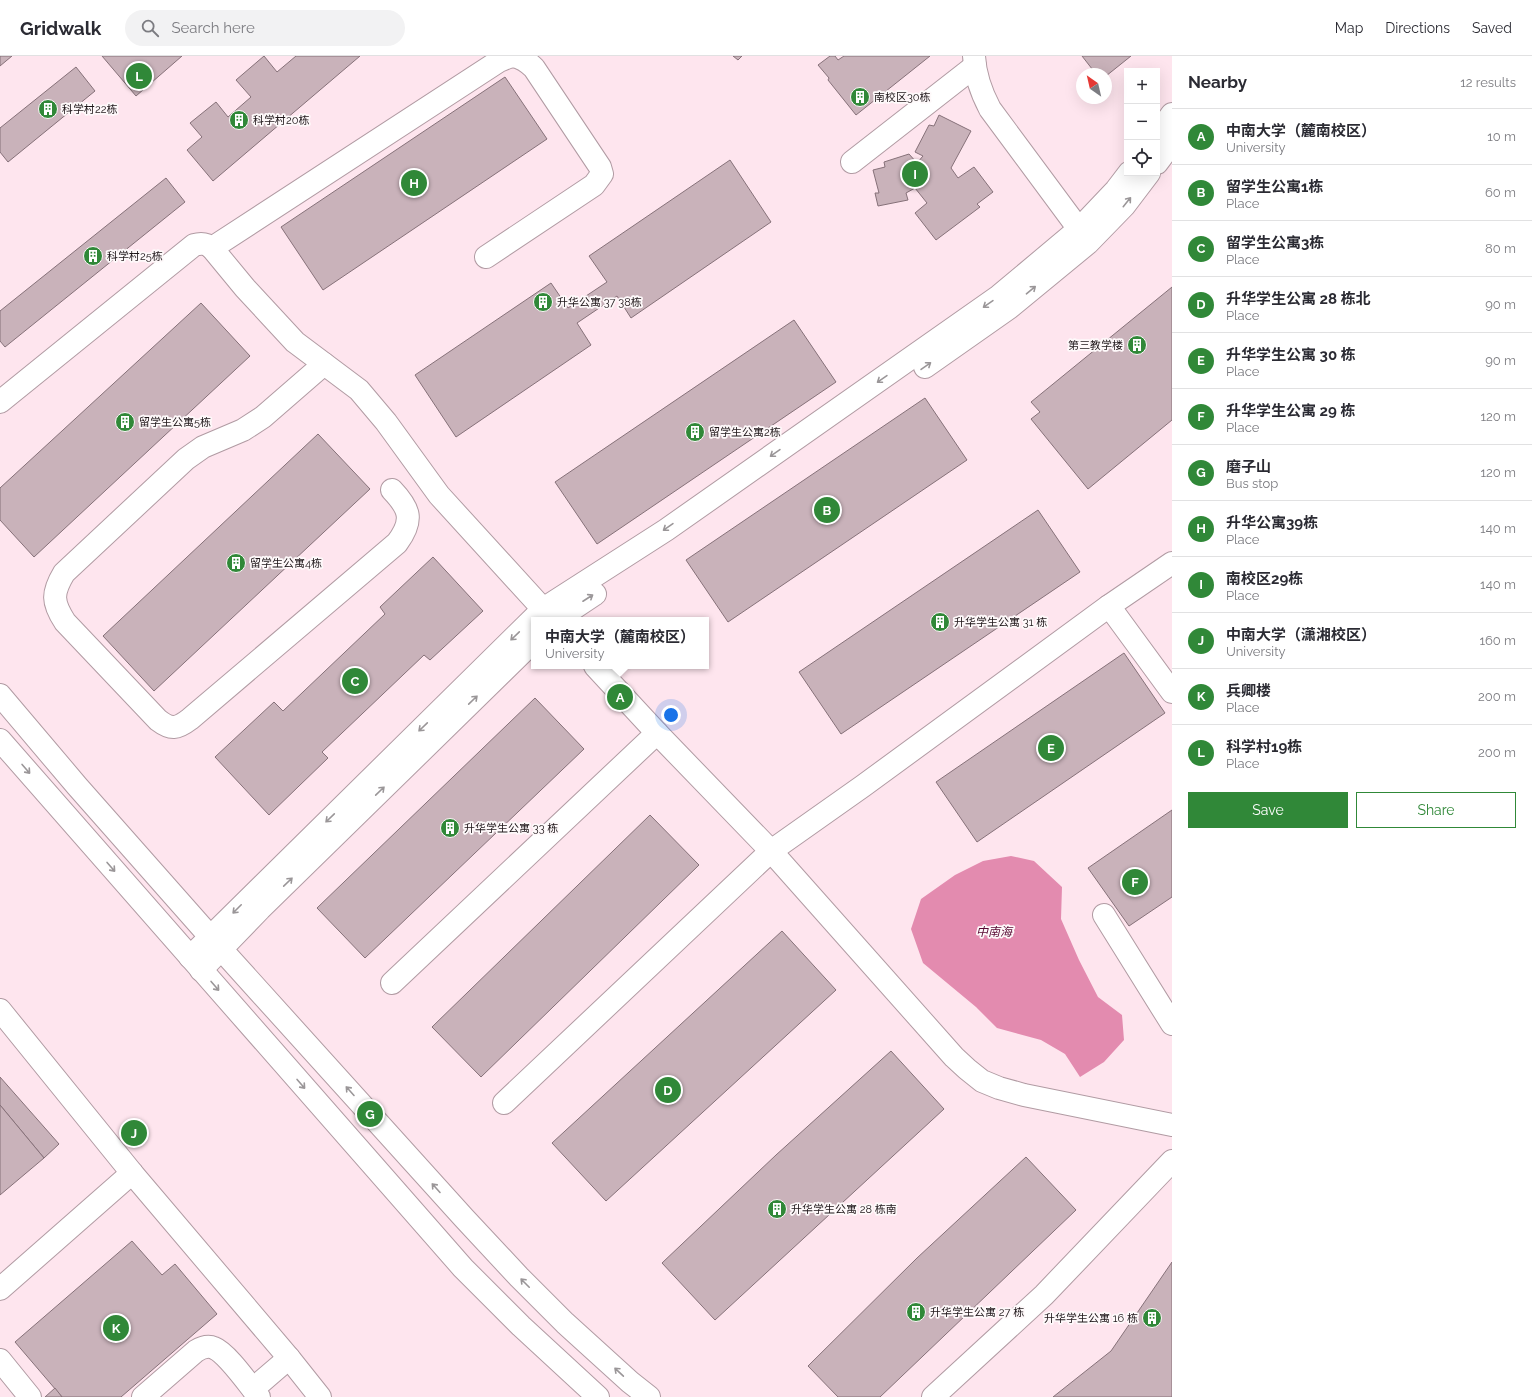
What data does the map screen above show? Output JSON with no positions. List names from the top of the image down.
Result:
{
  "water": ["中南海"],
  "places": {
    "building": [
      "南校区30栋",
      "科学村22栋",
      "科学村20栋",
      "科学村25栋",
      "升华公寓 37 38栋",
      "第三教学楼",
      "留学生公寓5栋",
      "留学生公寓2栋",
      "留学生公寓4栋",
      "升华学生公寓 31 栋",
      "升华学生公寓 33 栋",
      "升华学生公寓 28 栋南",
      "升华学生公寓 27 栋",
      "升华学生公寓 16 栋"
    ]
  },
  "north": "top left",
  "page": {
    "header": "Gridwalk",
    "search": "Search here",
    "nav": ["Map", "Directions", "Saved"],
    "heading": ["Nearby", "12 results"],
    "pins": [
      "L",
      "I",
      "H",
      "B",
      "C",
      "A",
      "E",
      "F",
      "D",
      "G",
      "J",
      "K"
    ],
    "map_buttons": ["+", "−"],
    "list": [
      {
        "mark": "A",
        "name": "中南大学（麓南校区）",
        "note": "University",
        "value": "10 m"
      },
      {
        "mark": "B",
        "name": "留学生公寓1栋",
        "note": "Place",
        "value": "60 m"
      },
      {
        "mark": "C",
        "name": "留学生公寓3栋",
        "note": "Place",
        "value": "80 m"
      },
      {
        "mark": "D",
        "name": "升华学生公寓 28 栋北",
        "note": "Place",
        "value": "90 m"
      },
      {
        "mark": "E",
        "name": "升华学生公寓 30 栋",
        "note": "Place",
        "value": "90 m"
      },
      {
        "mark": "F",
        "name": "升华学生公寓 29 栋",
        "note": "Place",
        "value": "120 m"
      },
      {
        "mark": "G",
        "name": "磨子山",
        "note": "Bus stop",
        "value": "120 m"
      },
      {
        "mark": "H",
        "name": "升华公寓39栋",
        "note": "Place",
        "value": "140 m"
      },
      {
        "mark": "I",
        "name": "南校区29栋",
        "note": "Place",
        "value": "140 m"
      },
      {
        "mark": "J",
        "name": "中南大学（潇湘校区）",
        "note": "University",
        "value": "160 m"
      },
      {
        "mark": "K",
        "name": "兵卿楼",
        "note": "Place",
        "value": "200 m"
      },
      {
        "mark": "L",
        "name": "科学村19栋",
        "note": "Place",
        "value": "200 m"
      }
    ],
    "popup": ["中南大学（麓南校区）", "University"],
    "buttons": ["Save", "Share"]
  }
}
